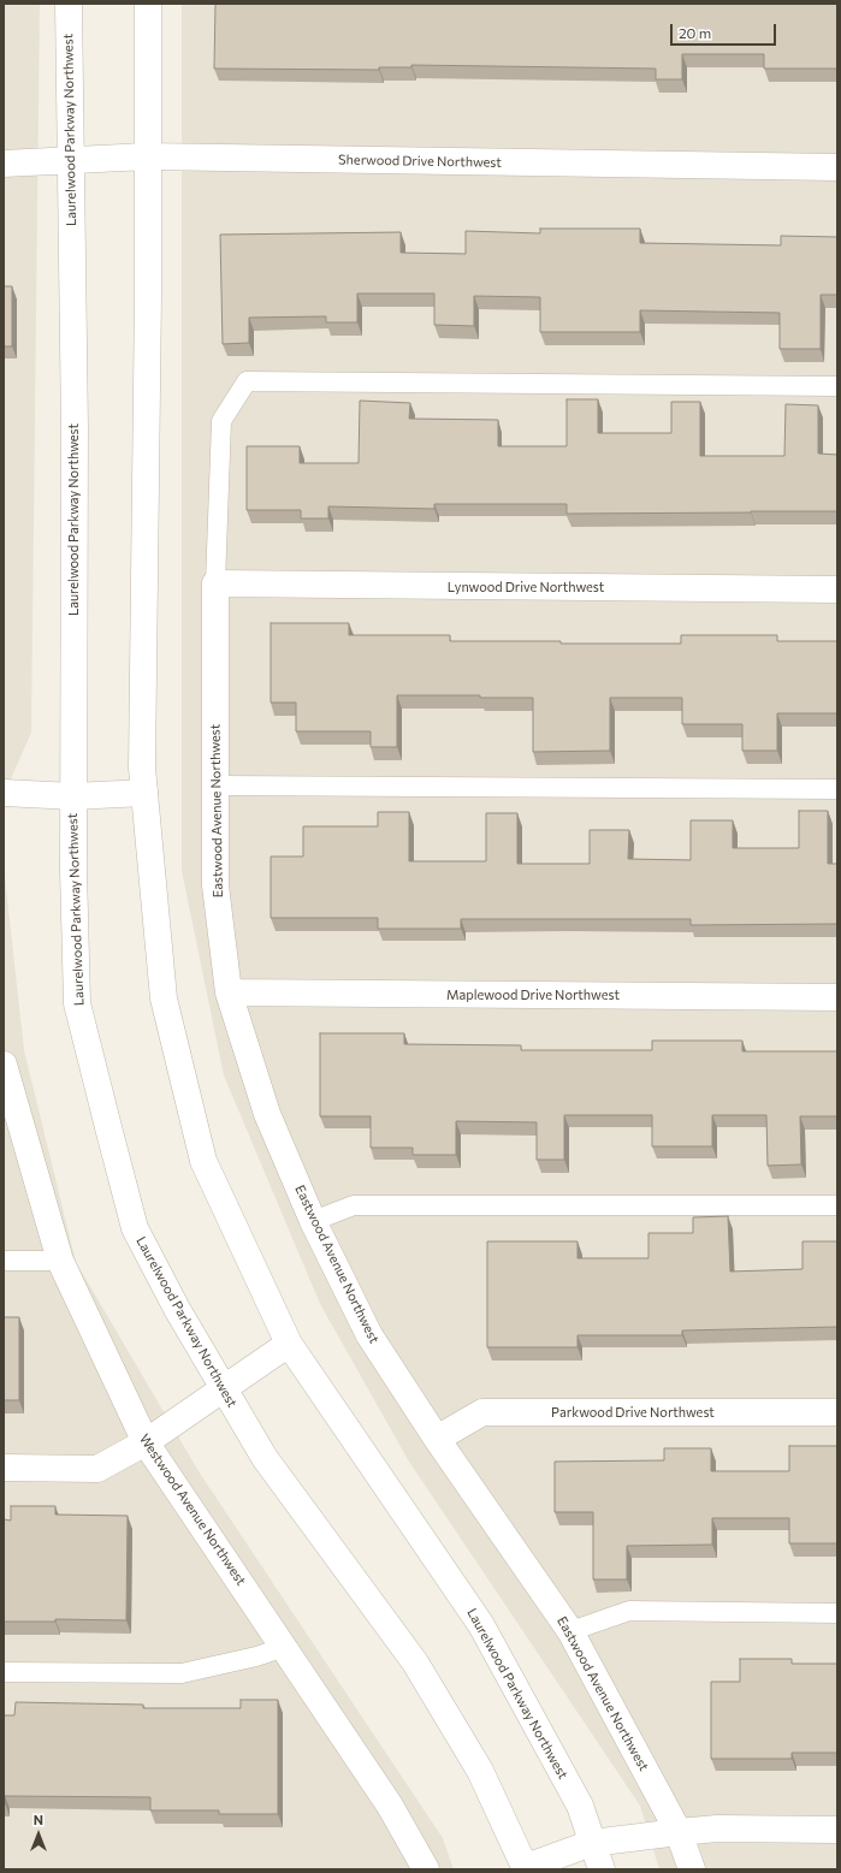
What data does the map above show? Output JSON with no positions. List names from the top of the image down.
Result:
{
  "streets": {
    "street": [
      "Laurelwood Parkway Northwest",
      "Sherwood Drive Northwest",
      "Lynwood Drive Northwest",
      "Eastwood Avenue Northwest",
      "Maplewood Drive Northwest",
      "Parkwood Drive Northwest",
      "Westwood Avenue Northwest"
    ]
  },
  "crossings": [
    ["Laurelwood Parkway Northwest", "Sherwood Drive Northwest"],
    ["Lynwood Drive Northwest", "Eastwood Avenue Northwest"],
    ["Eastwood Avenue Northwest", "Maplewood Drive Northwest"],
    ["Eastwood Avenue Northwest", "Parkwood Drive Northwest"]
  ],
  "scale_bar": "20 m",
  "north": "top"
}
